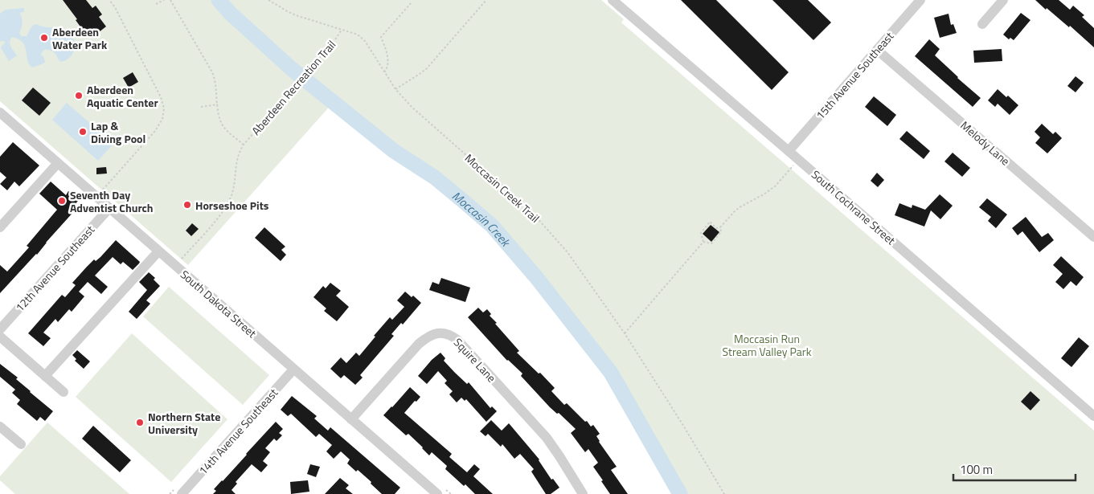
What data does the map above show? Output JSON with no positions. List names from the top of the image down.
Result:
{
  "streets": {
    "street": [
      "15th Avenue Southeast",
      "Melody Lane",
      "South Cochrane Street",
      "12th Avenue Southeast",
      "South Dakota Street",
      "Squire Lane",
      "14th Avenue Southeast"
    ],
    "path": ["Aberdeen Recreation Trail", "Moccasin Creek Trail"]
  },
  "crossings": [
    ["15th Avenue Southeast", "Melody Lane"],
    ["15th Avenue Southeast", "South Cochrane Street"],
    ["Aberdeen Recreation Trail", "Moccasin Creek Trail"],
    ["12th Avenue Southeast", "South Dakota Street"],
    ["South Dakota Street", "Squire Lane"],
    ["South Dakota Street", "14th Avenue Southeast"]
  ],
  "water": ["Moccasin Creek"],
  "parks": ["Moccasin Run Stream Valley Park"],
  "places": [
    "Aberdeen Water Park",
    "Aberdeen Aquatic Center",
    "Lap & Diving Pool",
    "Seventh Day Adventist Church",
    "Horseshoe Pits",
    "Northern State University"
  ],
  "scale_bar": "100 m"
}
